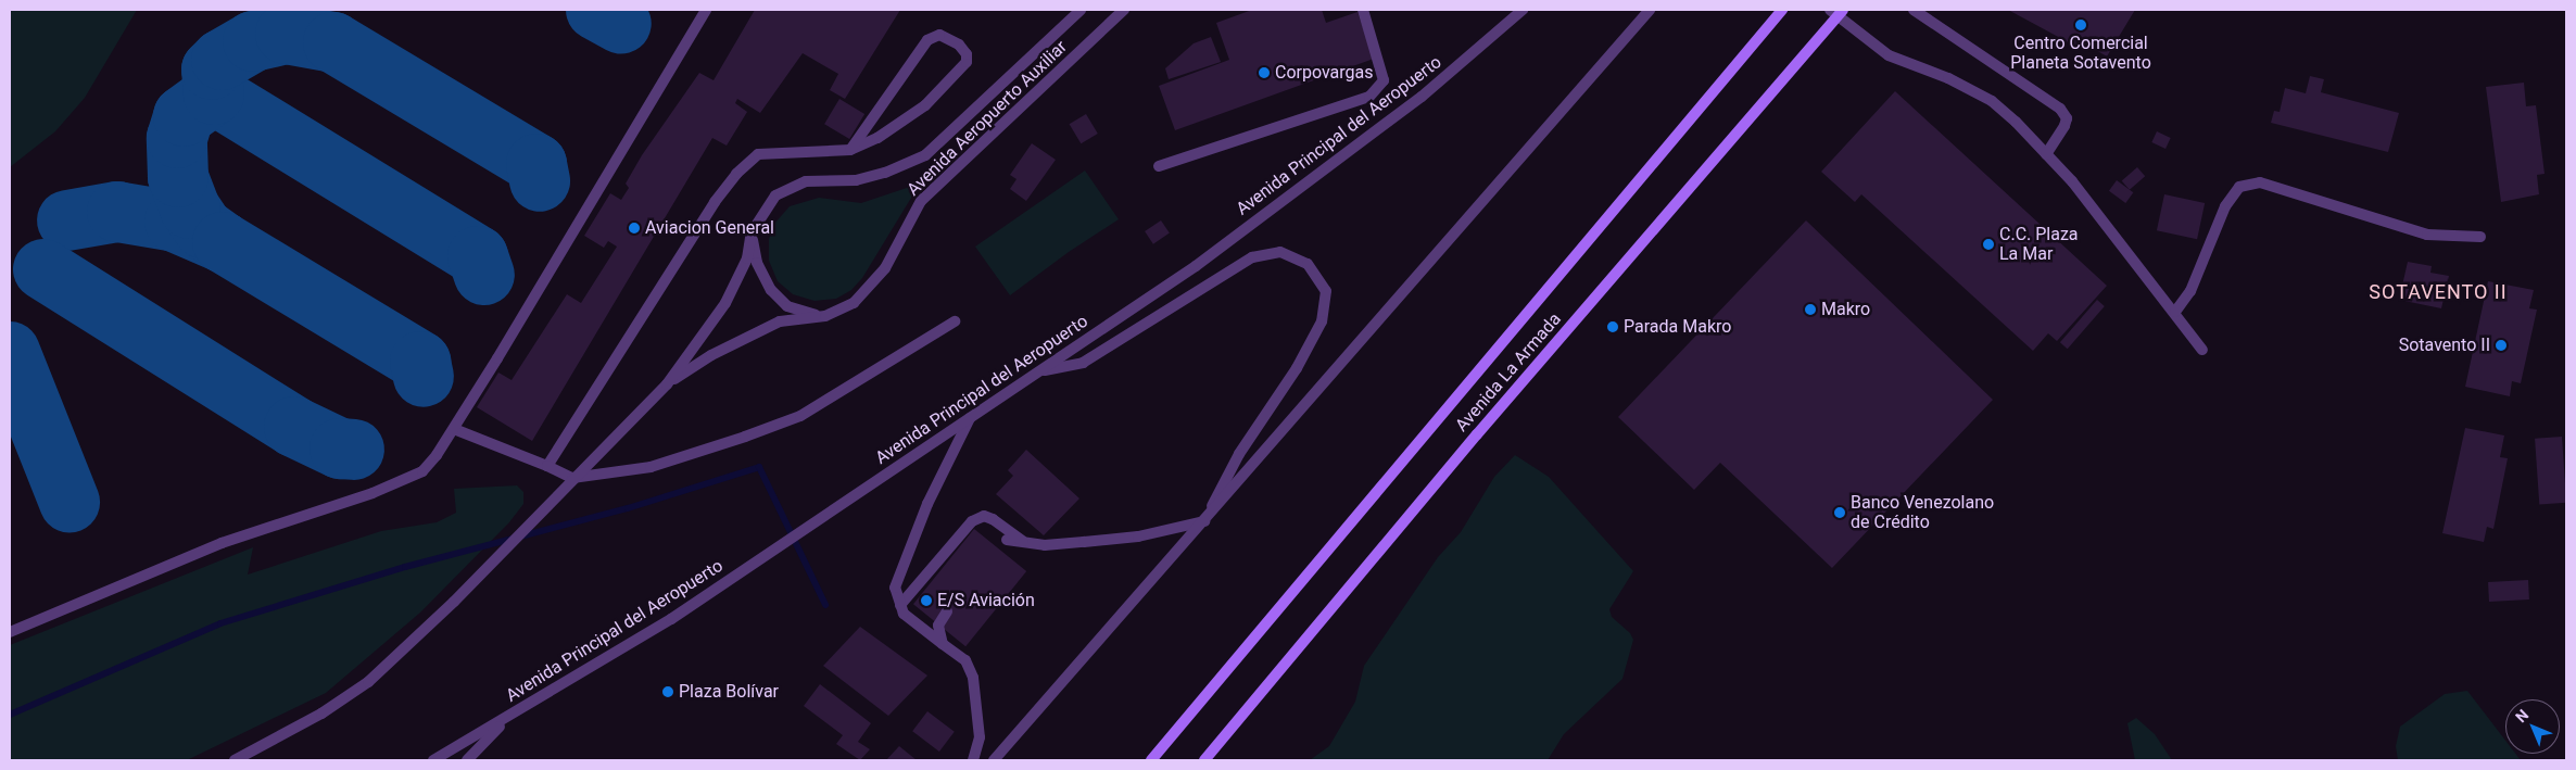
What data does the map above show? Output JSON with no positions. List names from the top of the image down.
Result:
{
  "streets": {
    "main road": ["Avenida La Armada"],
    "lane": ["Avenida Aeropuerto Auxiliar", "Avenida Principal del Aeropuerto"]
  },
  "districts": ["SOTAVENTO II"],
  "places": [
    "Centro Comercial Planeta Sotavento",
    "Corpovargas",
    "Aviacion General",
    "C.C. Plaza La Mar",
    "Makro",
    "Parada Makro",
    "Sotavento II",
    "Banco Venezolano de Crédito",
    "E/S Aviación",
    "Plaza Bolívar"
  ],
  "north": "top left"
}
